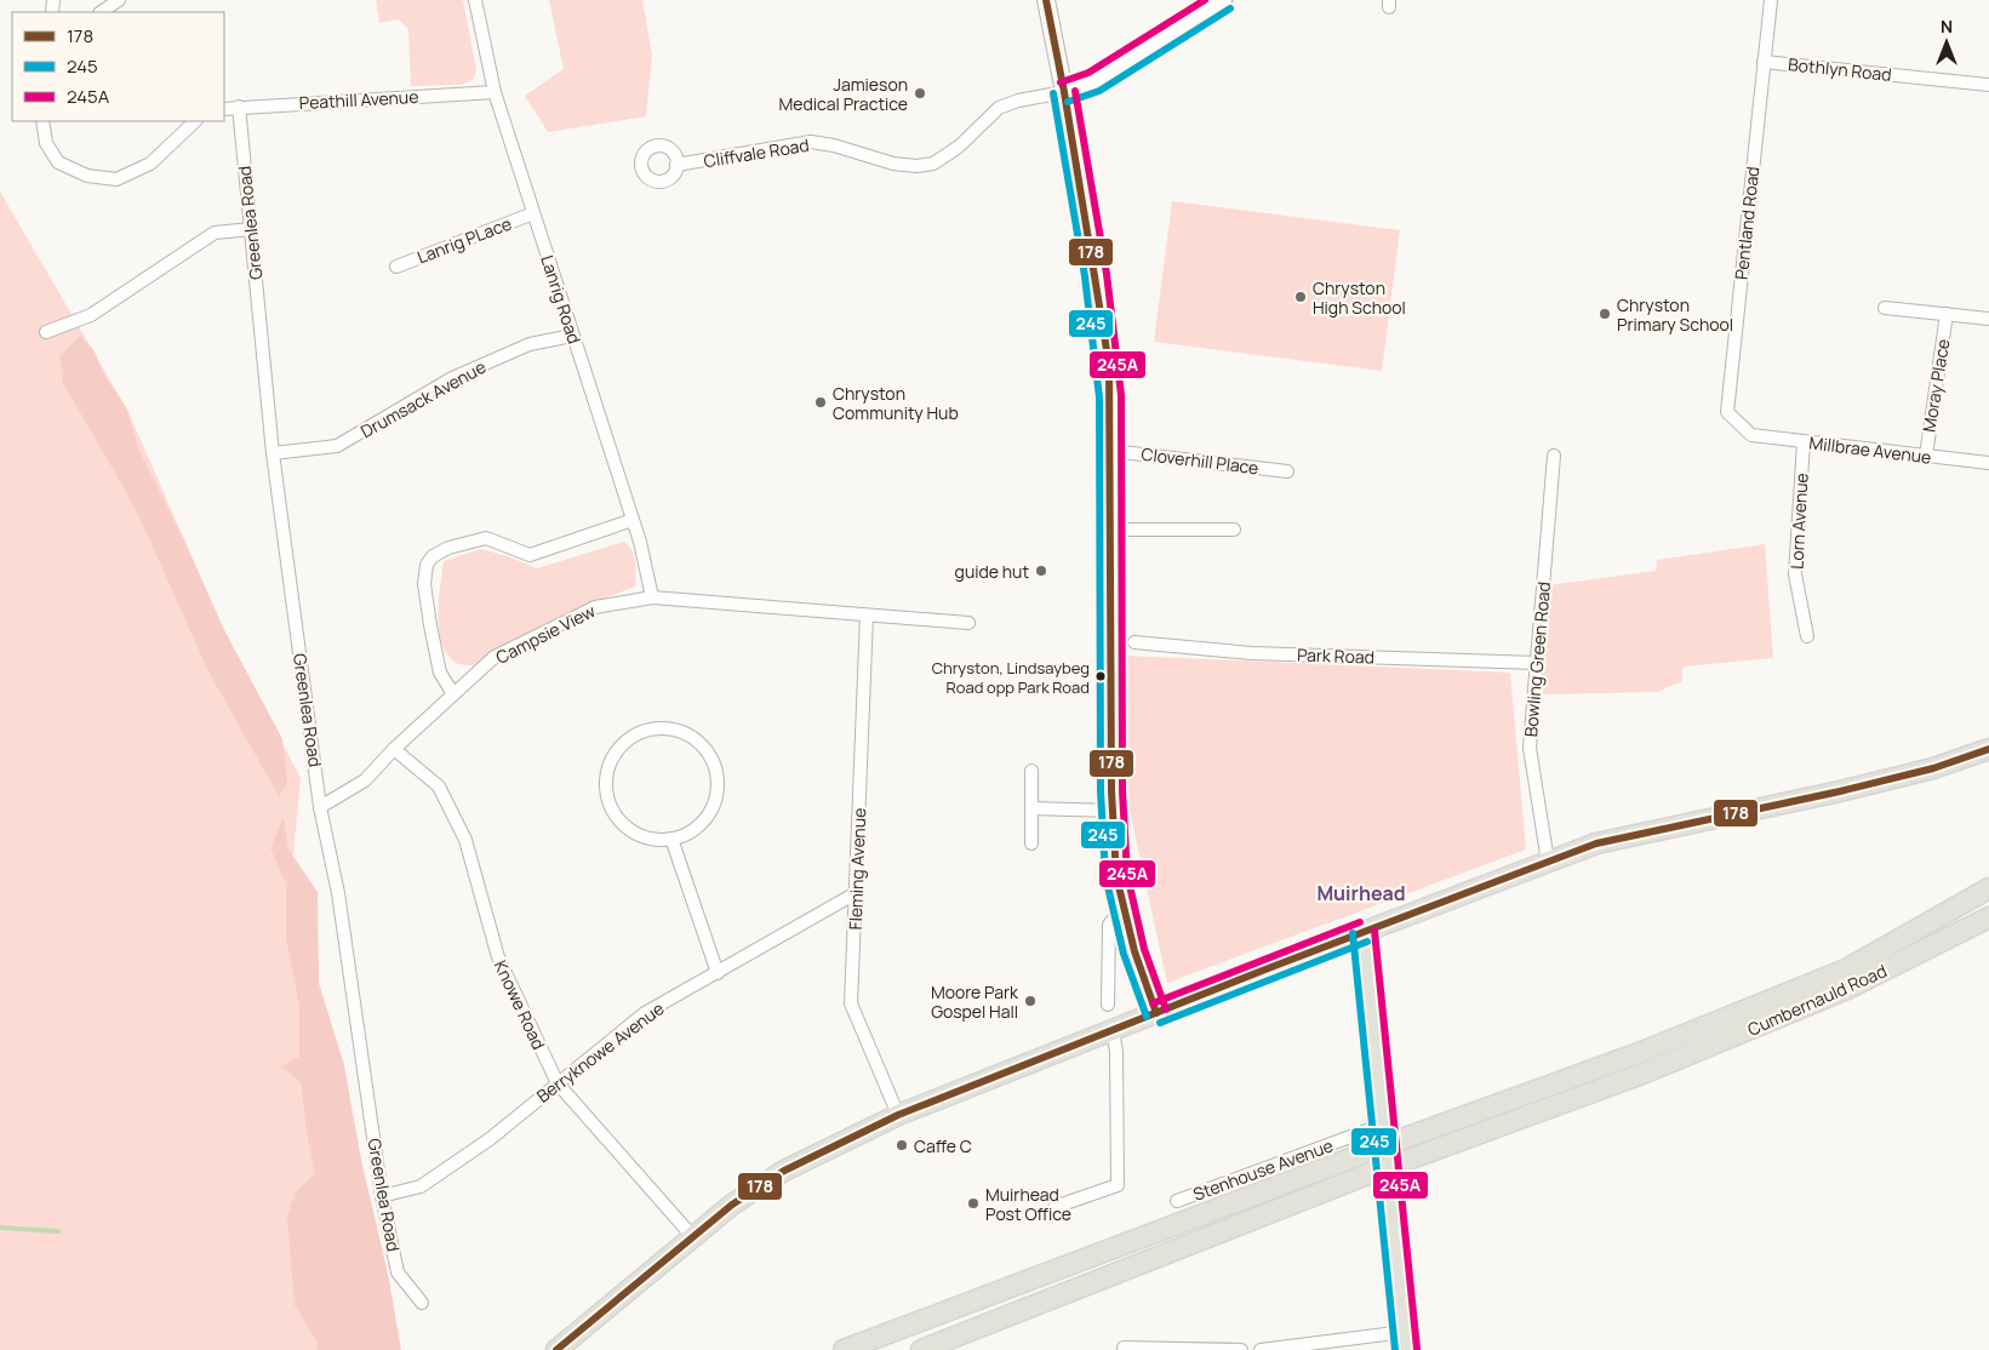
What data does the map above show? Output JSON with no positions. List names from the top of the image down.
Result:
{
  "streets": {
    "main road": ["Cumbernauld Road"],
    "street": [
      "Bothlyn Road",
      "Peathill Avenue",
      "Cliffvale Road",
      "Greenlea Road",
      "Pentland Road",
      "Lanrig PLace",
      "Lanrig Road",
      "Moray Place",
      "Drumsack Avenue",
      "Millbrae Avenue",
      "Cloverhill Place",
      "Lorn Avenue",
      "Campsie View",
      "Park Road",
      "Bowling Green Road",
      "Fleming Avenue",
      "Knowe Road",
      "Berryknowe Avenue",
      "Stenhouse Avenue"
    ]
  },
  "crossings": [
    ["Bothlyn Road", "Pentland Road"],
    ["Peathill Avenue", "Greenlea Road"],
    ["Peathill Avenue", "Lanrig Road"],
    ["Greenlea Road", "Drumsack Avenue"],
    ["Greenlea Road", "Campsie View"],
    ["Greenlea Road", "Berryknowe Avenue"],
    ["Pentland Road", "Millbrae Avenue"],
    ["Lanrig PLace", "Lanrig Road"],
    ["Lanrig Road", "Drumsack Avenue"],
    ["Lanrig Road", "Campsie View"],
    ["Moray Place", "Millbrae Avenue"],
    ["Millbrae Avenue", "Lorn Avenue"],
    ["Campsie View", "Fleming Avenue"],
    ["Campsie View", "Knowe Road"],
    ["Park Road", "Bowling Green Road"],
    ["Fleming Avenue", "Berryknowe Avenue"],
    ["Knowe Road", "Berryknowe Avenue"]
  ],
  "districts": ["Muirhead"],
  "places": [
    "Jamieson Medical Practice",
    "Chryston High School",
    "Chryston Primary School",
    "Chryston Community Hub",
    "guide hut",
    "Chryston, Lindsaybeg Road opp Park Road",
    "Moore Park Gospel Hall",
    "Caffe C",
    "Muirhead Post Office"
  ],
  "lines": ["transit line 178", "transit line 245A", "transit line 245"],
  "legend": ["178", "245", "245A"],
  "north": "top"
}
